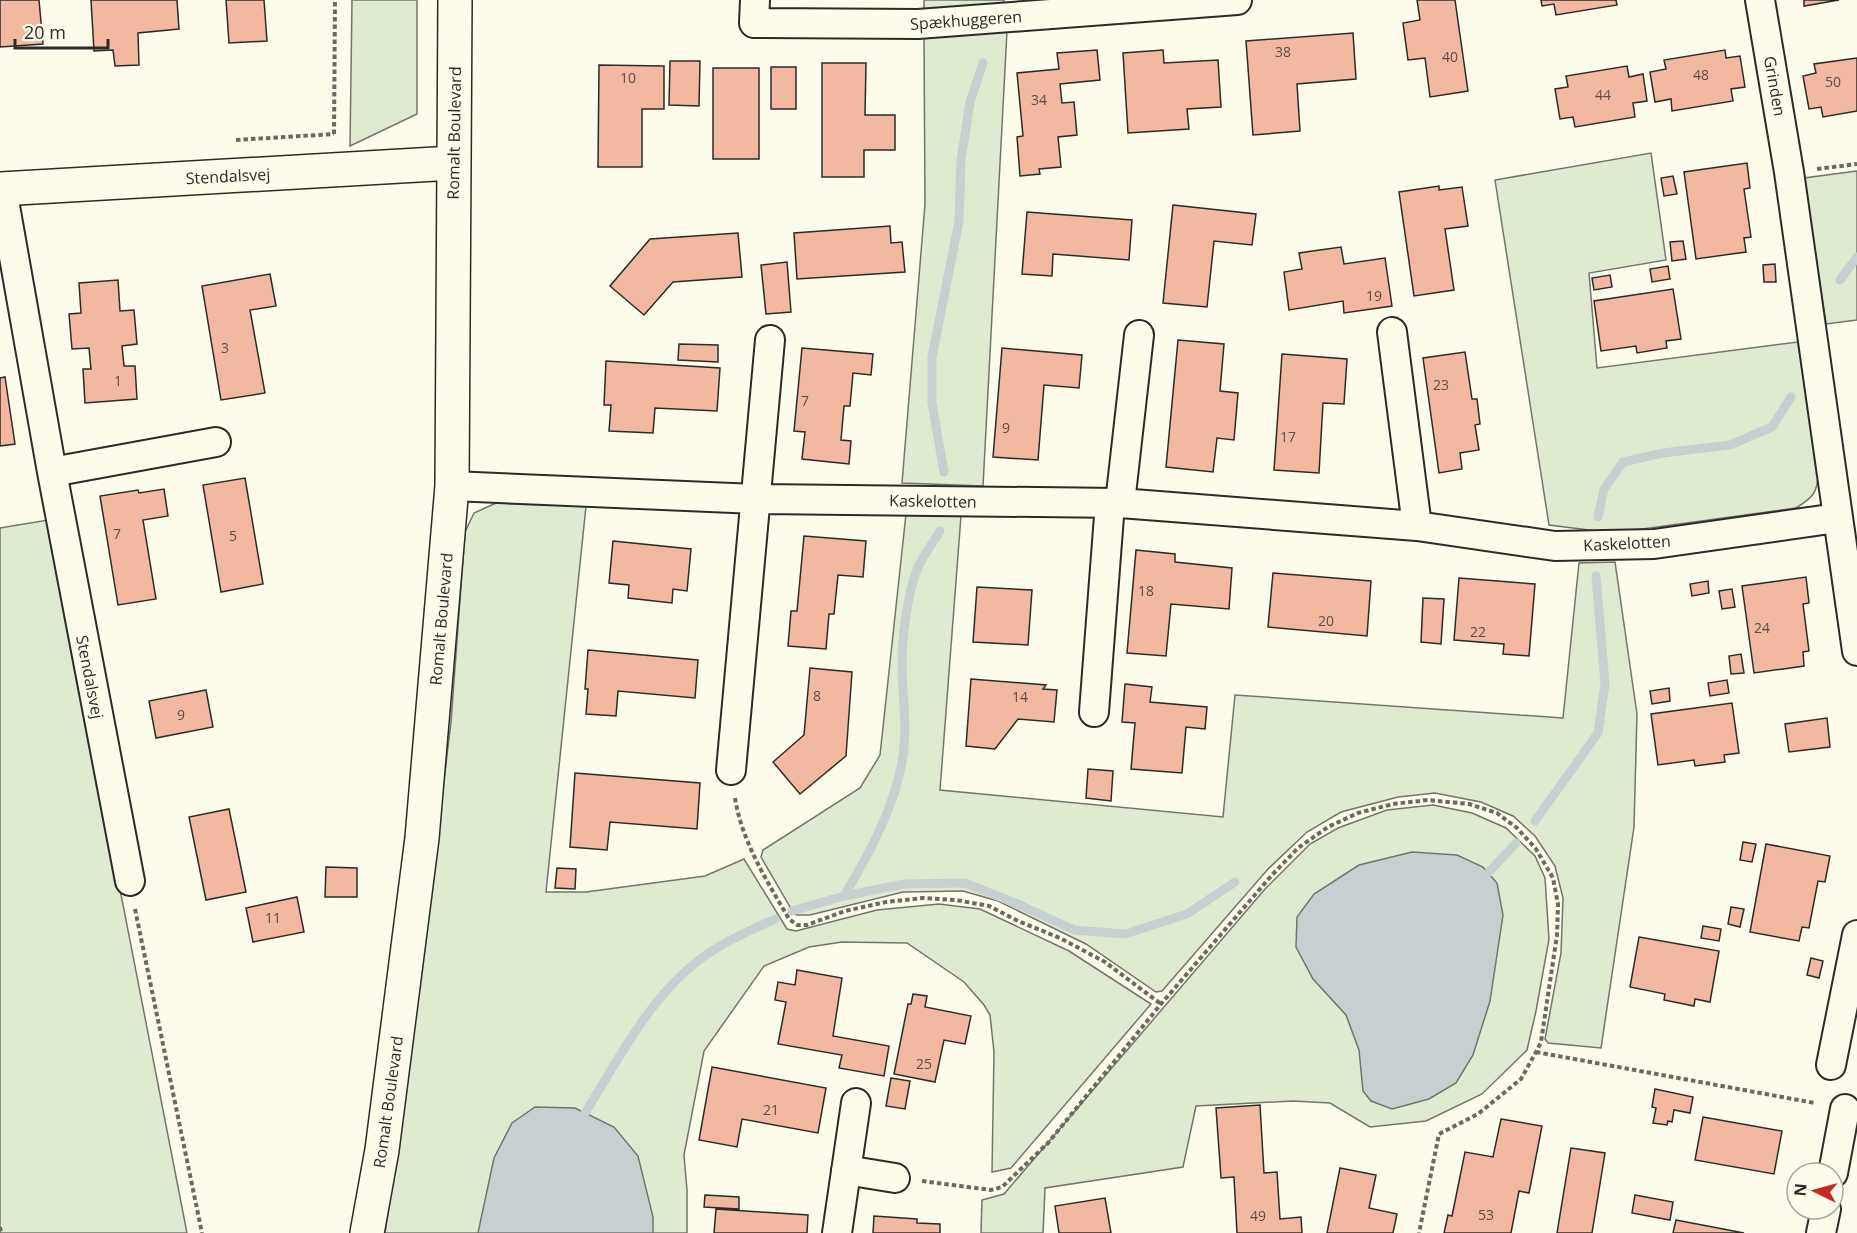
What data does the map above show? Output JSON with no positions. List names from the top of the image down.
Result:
{
  "streets": {
    "street": [
      "Spækhuggeren",
      "Grinden",
      "Romalt Boulevard",
      "Stendalsvej",
      "Kaskelotten"
    ]
  },
  "crossings": [
    ["Romalt Boulevard", "Stendalsvej"],
    ["Romalt Boulevard", "Kaskelotten"]
  ],
  "house_numbers": [
    "38",
    "40",
    "48",
    "10",
    "50",
    "44",
    "34",
    "19",
    "3",
    "1",
    "23",
    "7",
    "9",
    "17",
    "7",
    "5",
    "18",
    "20",
    "24",
    "22",
    "8",
    "14",
    "9",
    "11",
    "25",
    "21",
    "53",
    "49"
  ],
  "scale_bar": "20 m",
  "north": "left"
}
